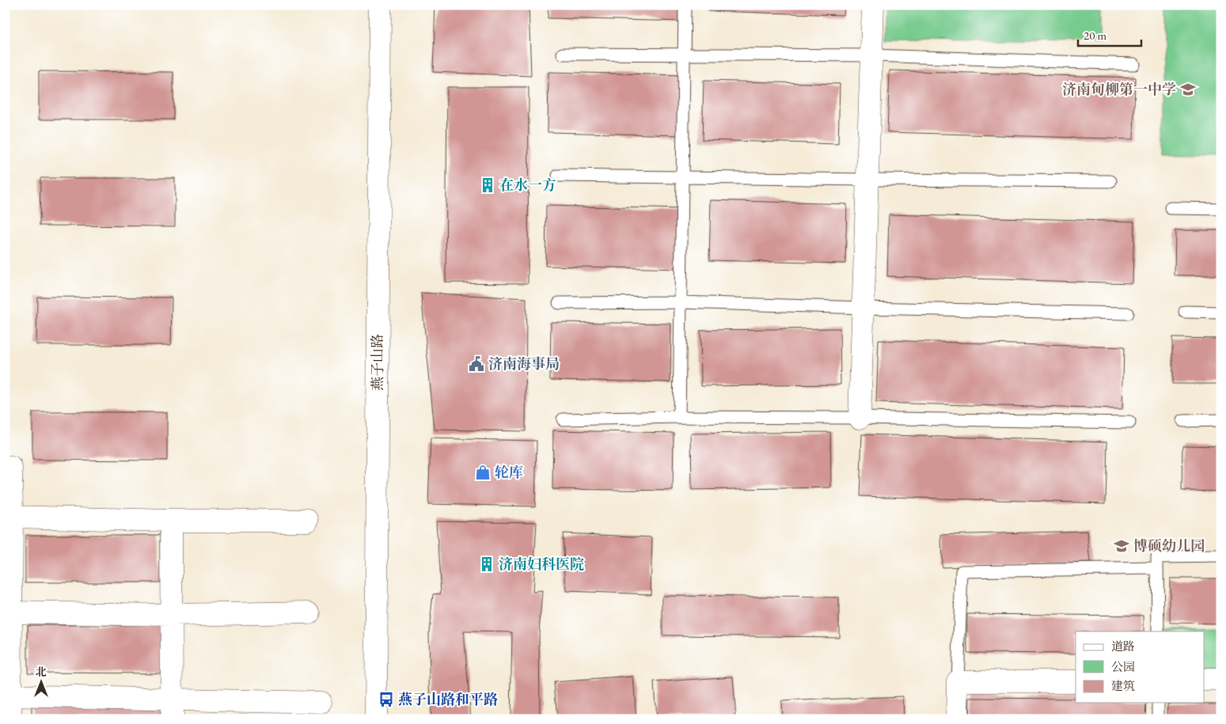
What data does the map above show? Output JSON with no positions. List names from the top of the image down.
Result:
{
  "streets": {
    "street": ["燕子山路"]
  },
  "places": {
    "school or university": ["济南甸柳第一中学", "博硕幼儿园"],
    "building": ["在水一方", "济南妇科医院"],
    "public building": ["济南海事局"],
    "shop": ["轮库"],
    "bus stop": ["燕子山路和平路"]
  },
  "legend": ["道路", "公园", "建筑"],
  "scale_bar": "20 m",
  "north": "top"
}
